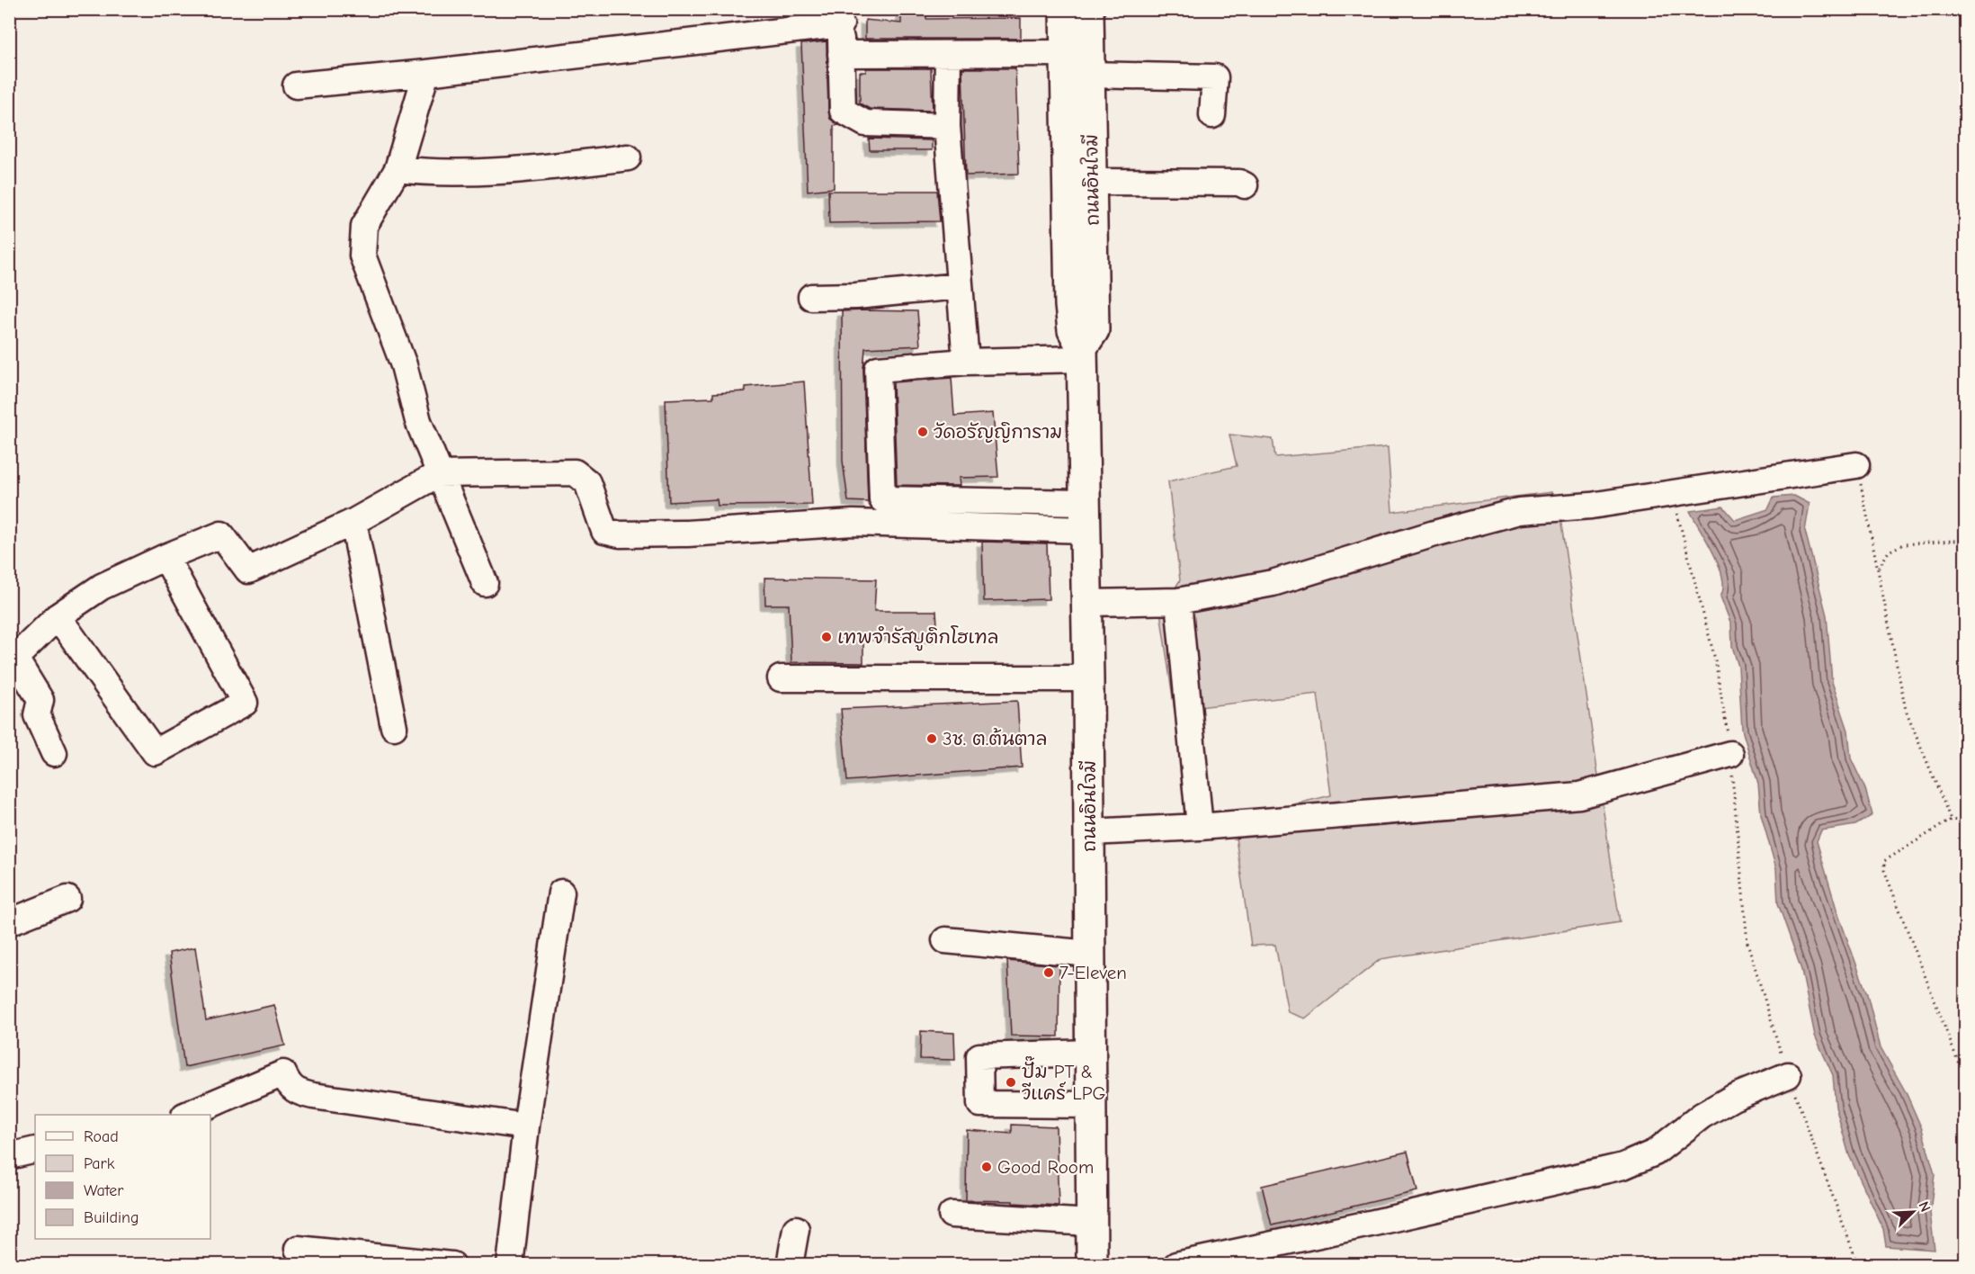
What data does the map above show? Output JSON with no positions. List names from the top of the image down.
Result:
{
  "streets": {
    "main road": ["ถนนอินใจมี"]
  },
  "places": [
    "วัดอรัญญิการาม",
    "เทพจำรัสบูติกโฮเทล",
    "3ช. ต.ต้นตาล",
    "7-Eleven",
    "ปั๊ม PT & วีแคร์ LPG",
    "Good Room"
  ],
  "legend": [
    "Road",
    "Park",
    "Water",
    "Building"
  ],
  "north": "top right"
}
